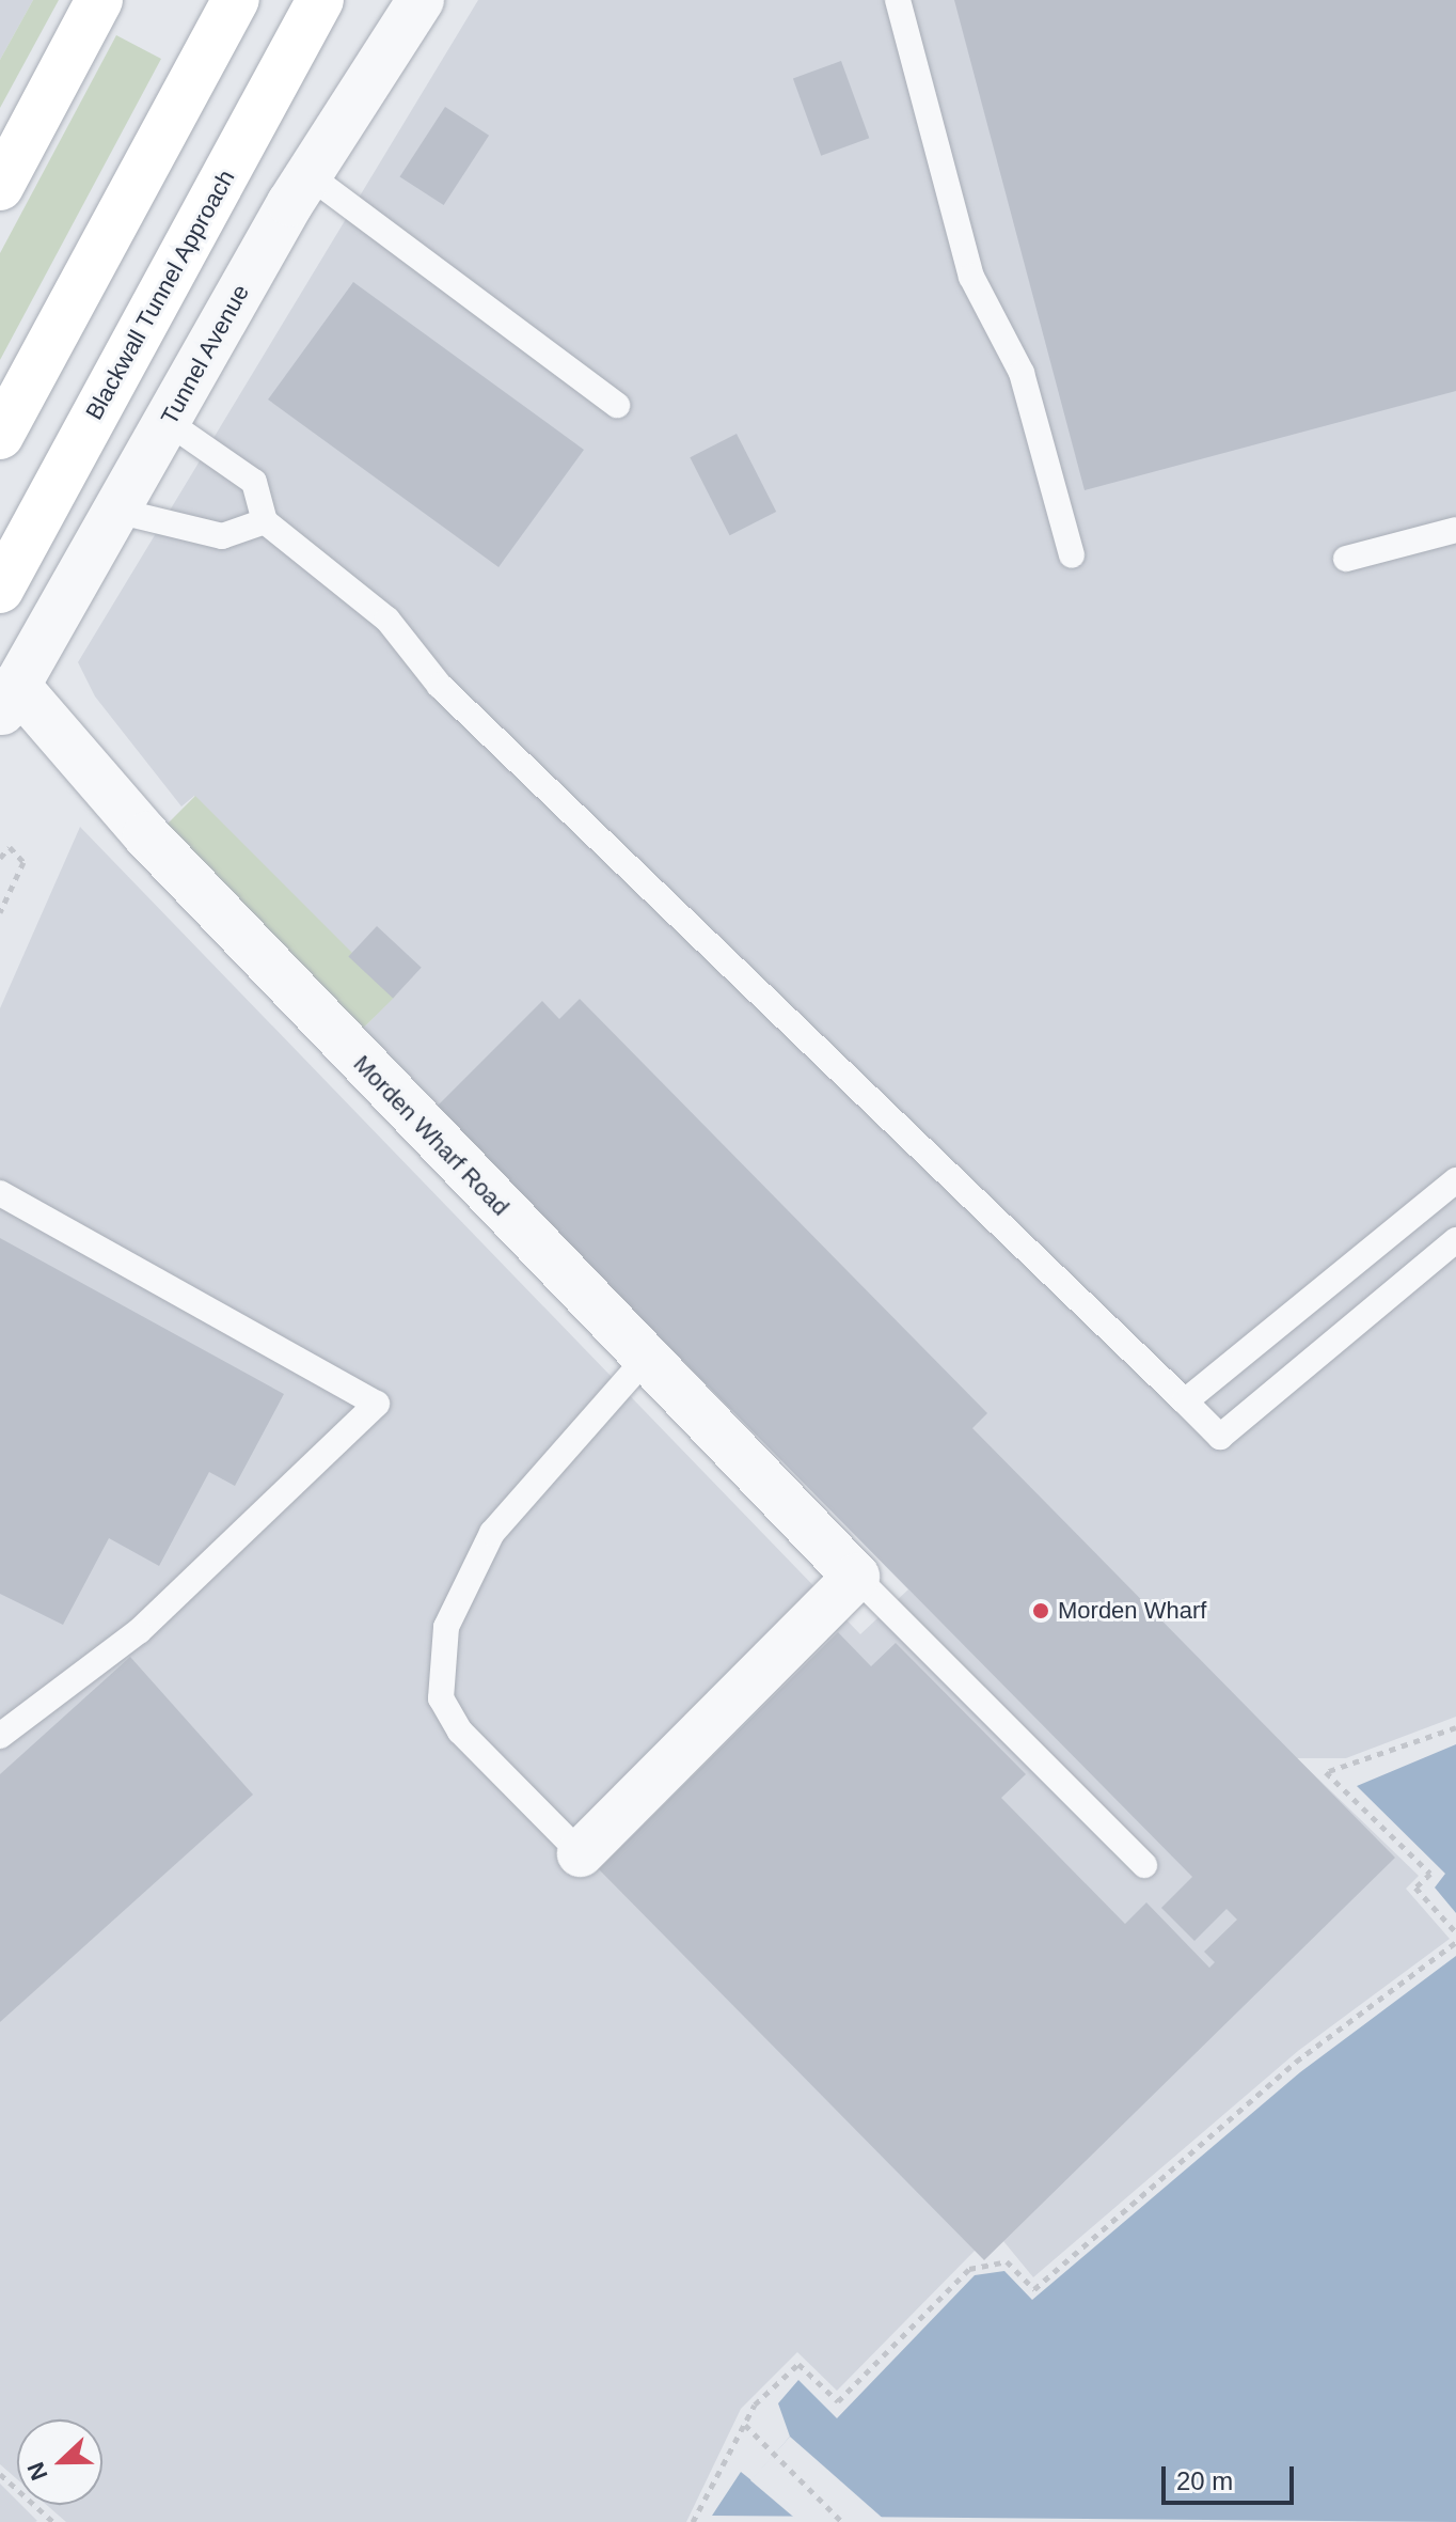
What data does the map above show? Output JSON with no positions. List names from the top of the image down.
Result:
{
  "streets": {
    "highway": ["Blackwall Tunnel Approach"],
    "street": ["Tunnel Avenue", "Morden Wharf Road"]
  },
  "crossings": [
    ["Tunnel Avenue", "Morden Wharf Road"]
  ],
  "places": ["Morden Wharf"],
  "scale_bar": "20 m",
  "north": "left"
}
